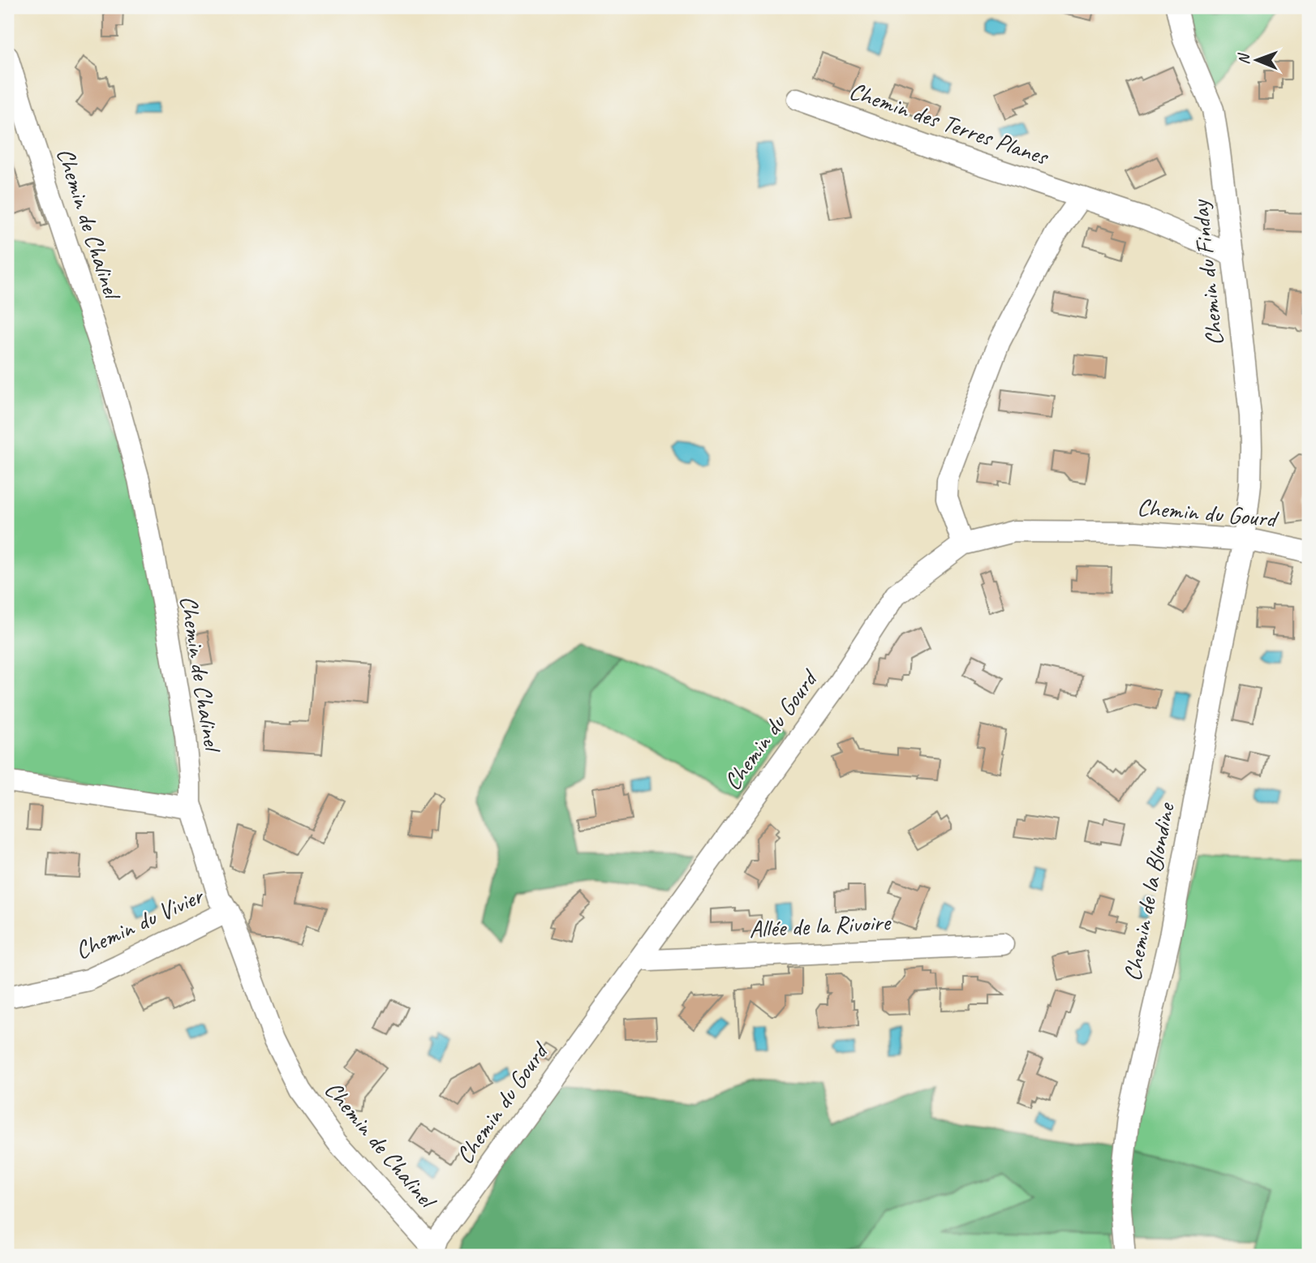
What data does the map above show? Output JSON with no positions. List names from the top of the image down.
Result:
{
  "streets": {
    "street": [
      "Chemin des Terres Planes",
      "Chemin de Chalinel",
      "Chemin du Finday",
      "Chemin du Gourd",
      "Chemin de la Blondine",
      "Chemin du Vivier",
      "Allée de la Rivoire"
    ]
  },
  "crossings": [
    ["Chemin des Terres Planes", "Chemin du Finday"],
    ["Chemin de Chalinel", "Chemin du Gourd"],
    ["Chemin de Chalinel", "Chemin du Vivier"],
    ["Chemin du Finday", "Chemin du Gourd"],
    ["Chemin du Finday", "Chemin de la Blondine"],
    ["Chemin du Gourd", "Chemin de la Blondine"],
    ["Chemin du Gourd", "Allée de la Rivoire"]
  ],
  "north": "left"
}
